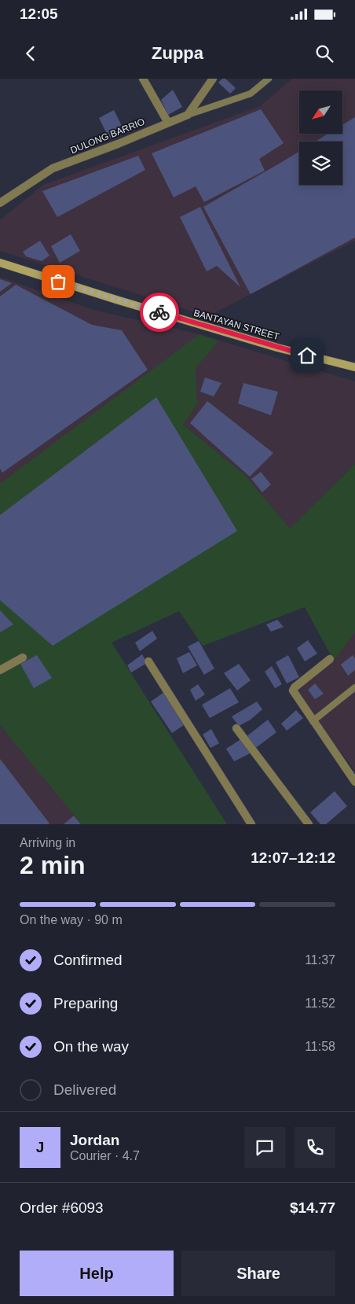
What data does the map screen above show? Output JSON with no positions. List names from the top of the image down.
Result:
{
  "streets": {
    "main road": ["BANTAYAN STREET"],
    "street": ["DULONG BARRIO"]
  },
  "north": "bottom left",
  "page": {
    "status": "12:05",
    "header": "Zuppa",
    "heading": ["2 min", "Arriving in", "12:07–12:12"],
    "panel": [
      "Jordan",
      "Courier · 4.7",
      "Order #6093",
      "$14.77"
    ],
    "bar": "On the way · 90 m",
    "list": [
      ["Confirmed", "11:37"],
      ["Preparing", "11:52"],
      ["On the way", "11:58"],
      "Delivered"
    ],
    "round": "J",
    "buttons": ["Help", "Share"]
  }
}
